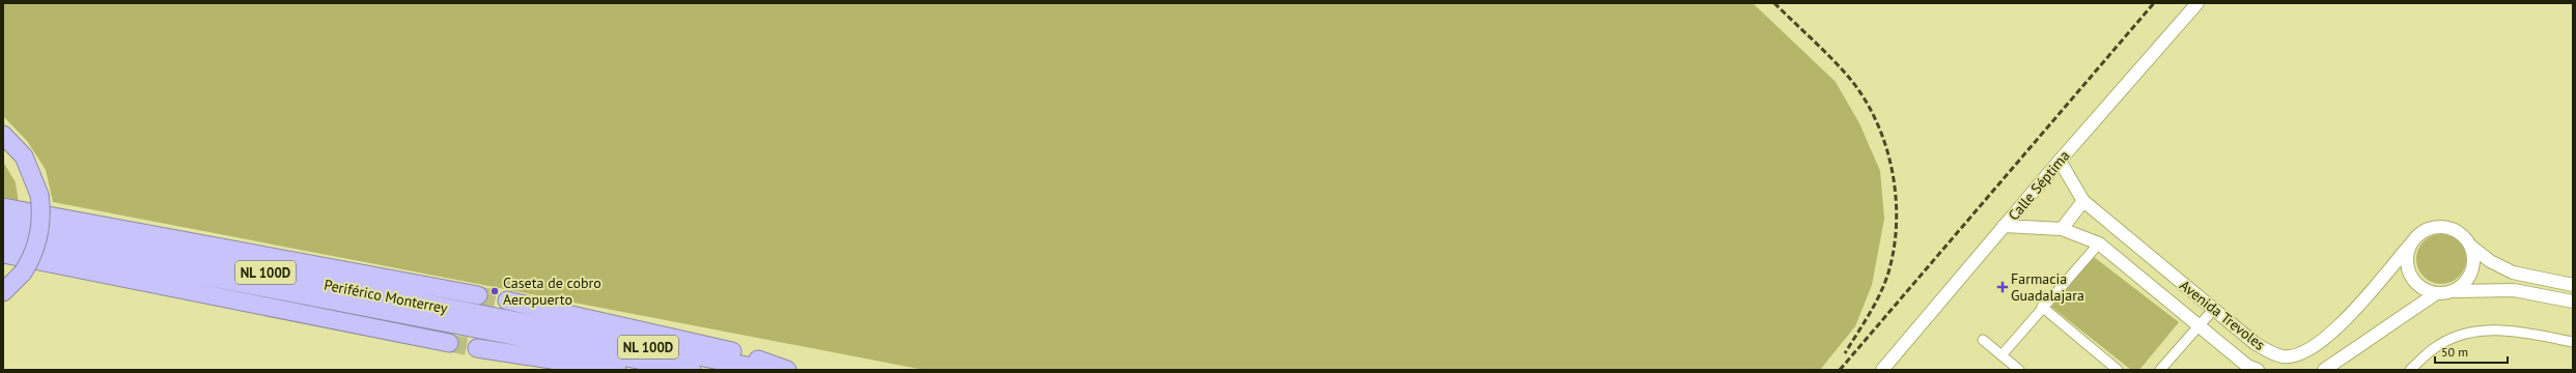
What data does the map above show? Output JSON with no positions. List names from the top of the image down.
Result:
{
  "streets": {
    "highway": ["NL 100D", "Periférico Monterrey"],
    "street": ["Calle Séptima", "Avenida Trevoles"]
  },
  "crossings": [
    ["Calle Séptima", "Avenida Trevoles"]
  ],
  "places": {
    "health": ["Farmacia Guadalajara"],
    "other": ["Caseta de cobro Aeropuerto"]
  },
  "scale_bar": "50 m"
}
